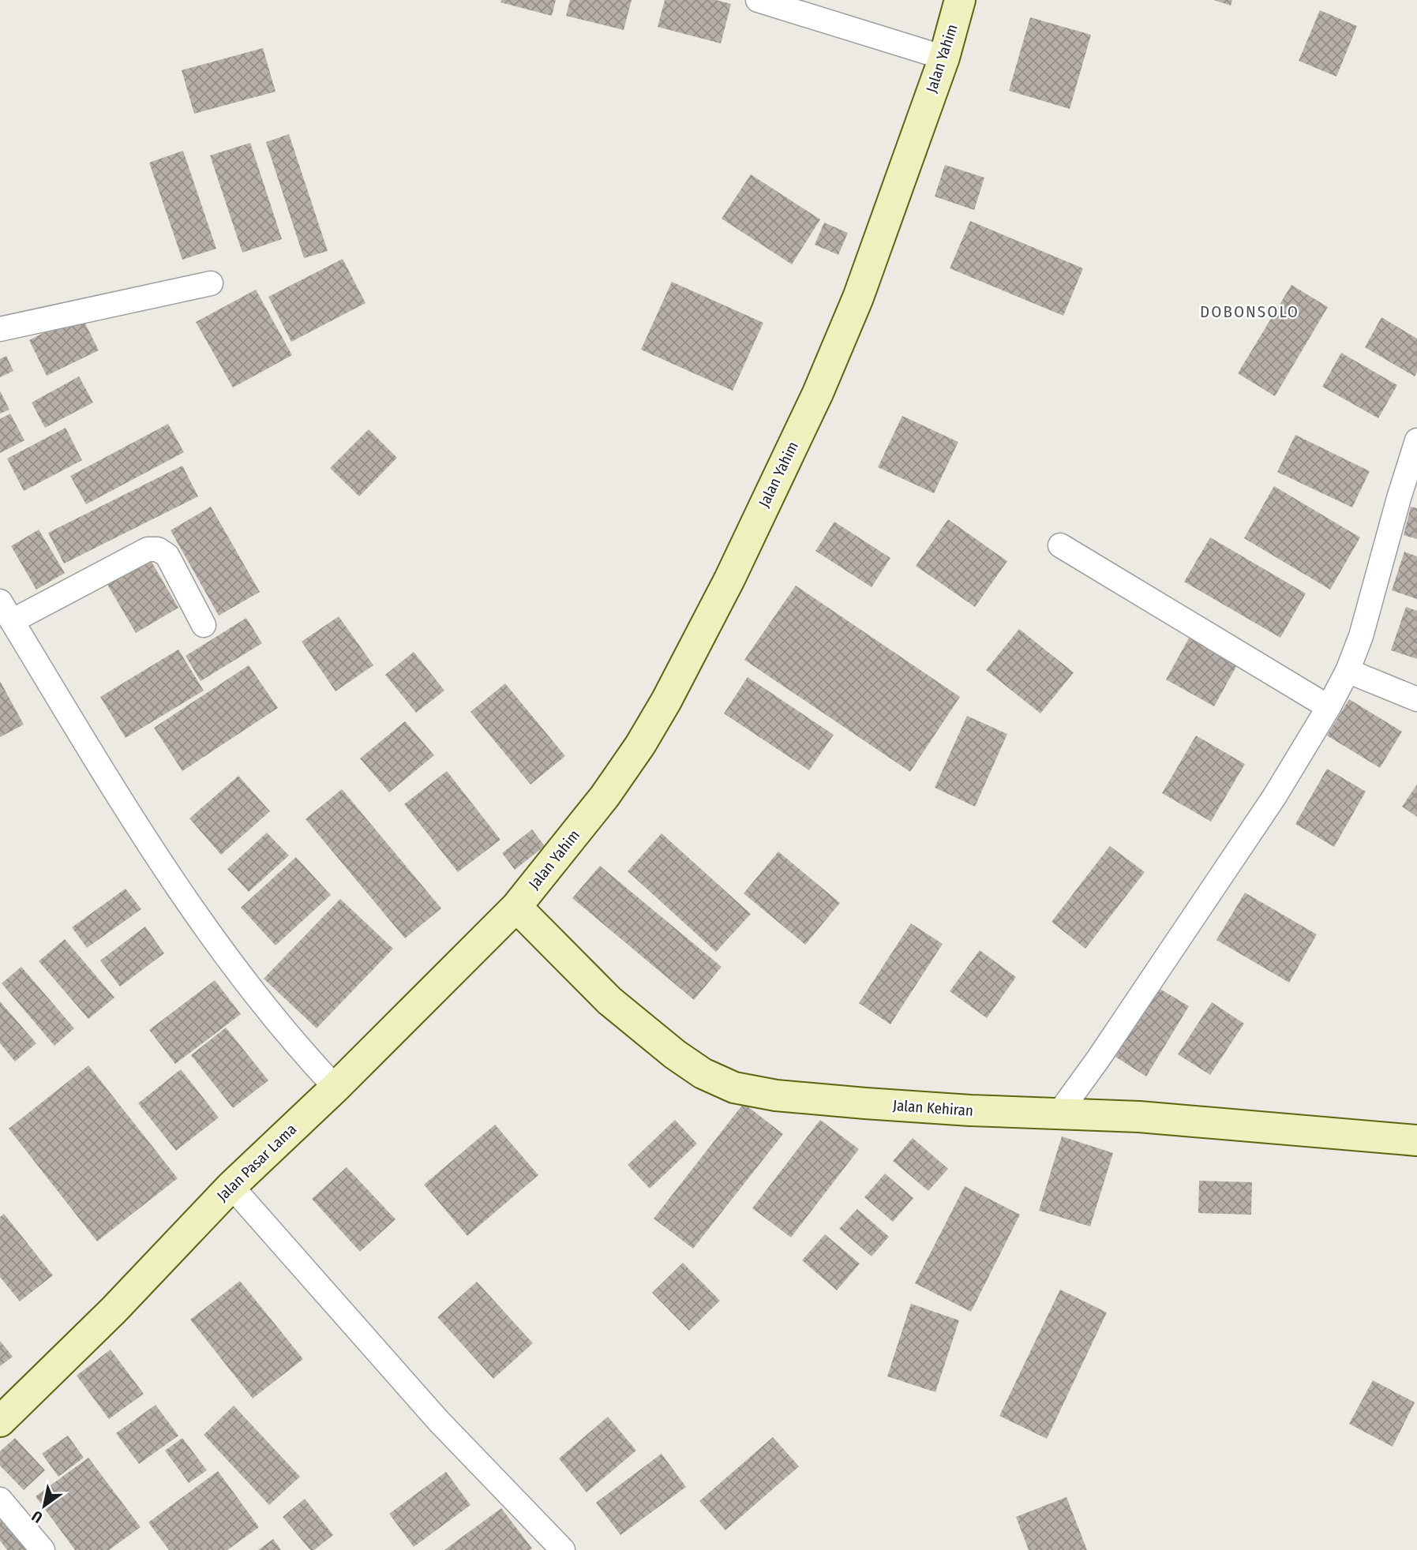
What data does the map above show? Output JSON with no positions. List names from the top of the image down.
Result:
{
  "streets": {
    "street": ["Jalan Yahim", "Jalan Kehiran", "Jalan Pasar Lama"]
  },
  "crossings": [
    ["Jalan Yahim", "Jalan Kehiran"],
    ["Jalan Yahim", "Jalan Pasar Lama"],
    ["Jalan Kehiran", "Jalan Pasar Lama"]
  ],
  "districts": ["DOBONSOLO"],
  "north": "bottom left"
}
